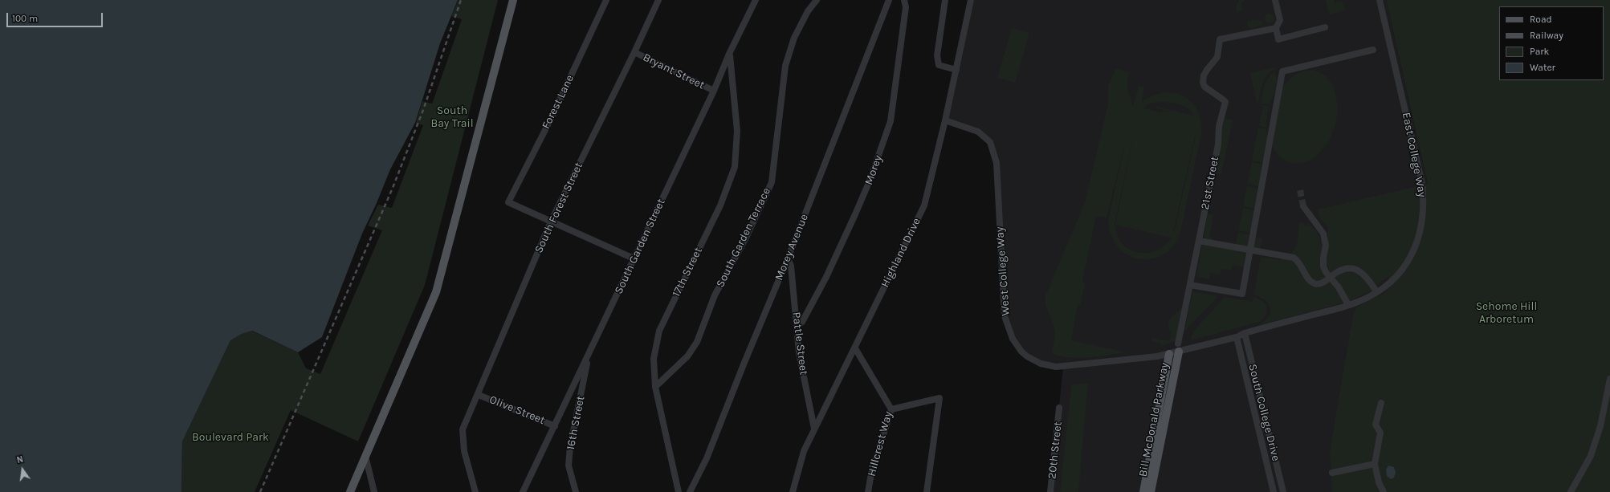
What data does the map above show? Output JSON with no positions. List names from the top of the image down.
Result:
{
  "streets": {
    "main road": ["Bill McDonald Parkway"],
    "street": [
      "Bryant Street",
      "Forest Lane",
      "East College Way",
      "Morey",
      "21st Street",
      "South Forest Street",
      "South Garden Terrace",
      "South Garden Street",
      "Morey Avenue",
      "Highland Drive",
      "West College Way",
      "17th Street",
      "Pattle Street",
      "Olive Street",
      "South College Drive",
      "16th Street",
      "Hillcrest Way",
      "20th Street"
    ]
  },
  "crossings": [
    ["Bryant Street", "South Forest Street"],
    ["Bryant Street", "South Garden Street"],
    ["Forest Lane", "South Forest Street"],
    ["East College Way", "West College Way"],
    ["East College Way", "South College Drive"],
    ["Morey", "Pattle Street"],
    ["South Forest Street", "Olive Street"],
    ["South Garden Terrace", "17th Street"],
    ["South Garden Street", "17th Street"],
    ["South Garden Street", "Olive Street"],
    ["South Garden Street", "16th Street"],
    ["Morey Avenue", "Pattle Street"],
    ["Highland Drive", "West College Way"],
    ["Highland Drive", "Pattle Street"],
    ["Highland Drive", "Hillcrest Way"],
    ["West College Way", "South College Drive"],
    ["West College Way", "Bill McDonald Parkway"]
  ],
  "parks": ["South Bay Trail", "Sehome Hill Arboretum", "Boulevard Park"],
  "legend": [
    "Road",
    "Railway",
    "Park",
    "Water"
  ],
  "scale_bar": "100 m",
  "north": "top"
}
